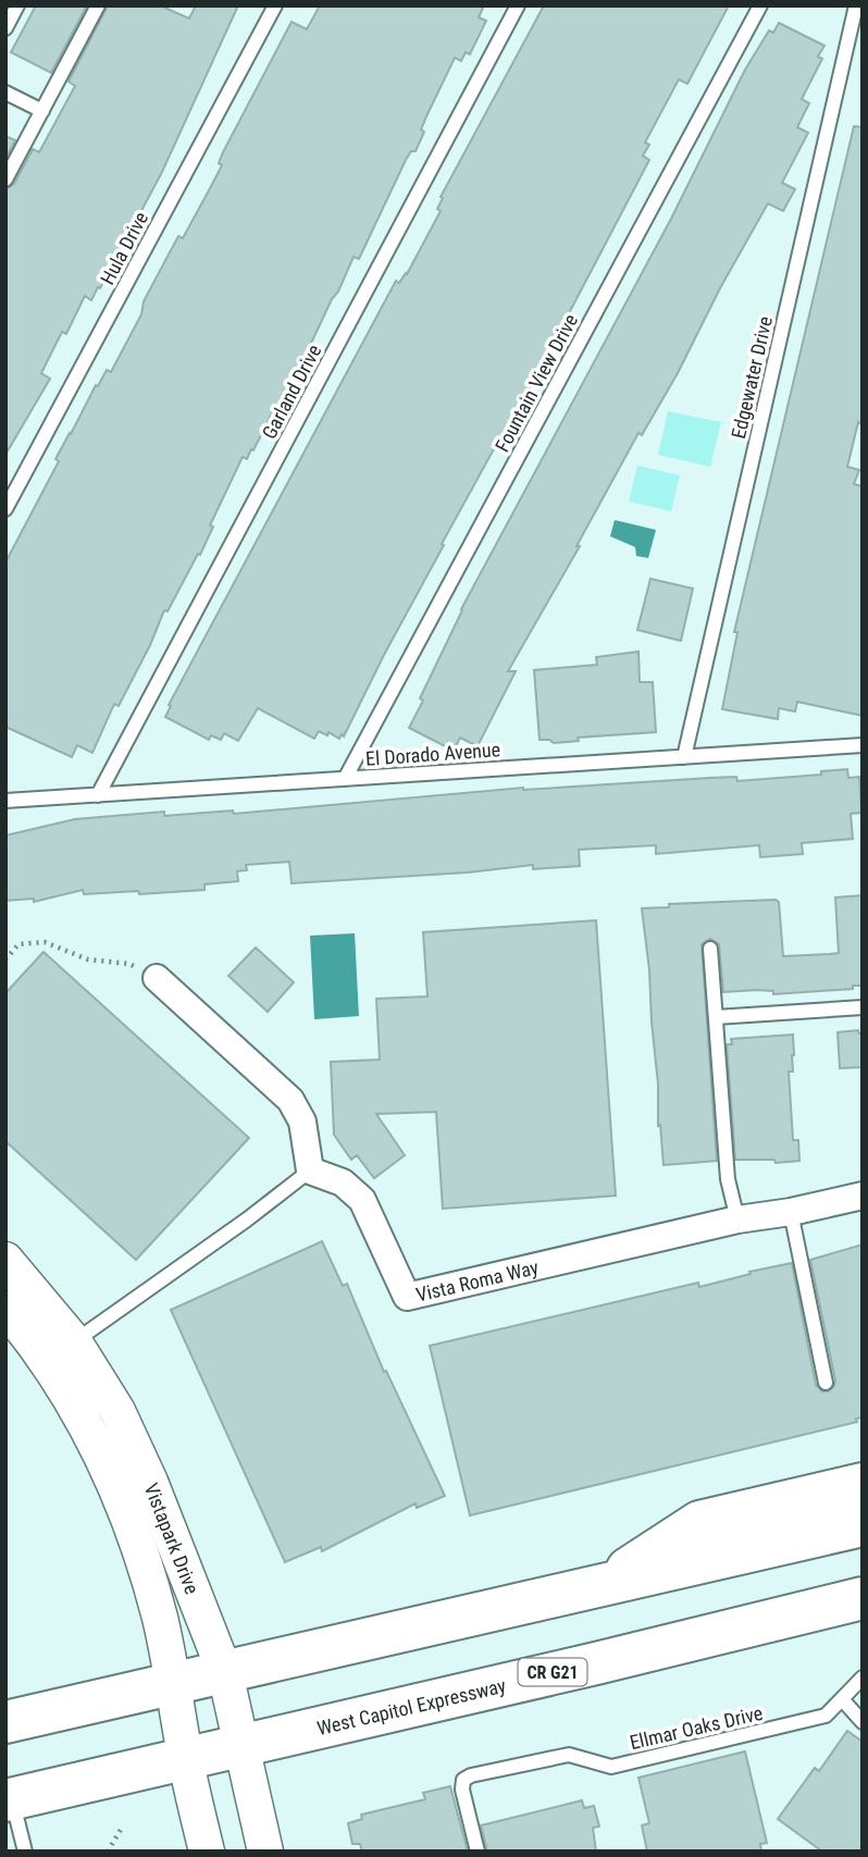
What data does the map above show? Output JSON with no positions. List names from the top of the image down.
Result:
{
  "streets": {
    "highway": ["CR G21", "West Capitol Expressway"],
    "street": ["Vista Roma Way", "Vistapark Drive"],
    "lane": [
      "Hula Drive",
      "Edgewater Drive",
      "Fountain View Drive",
      "Garland Drive",
      "El Dorado Avenue",
      "Ellmar Oaks Drive"
    ]
  },
  "crossings": [
    ["Edgewater Drive", "El Dorado Avenue"],
    ["Fountain View Drive", "El Dorado Avenue"],
    ["Garland Drive", "El Dorado Avenue"],
    ["Vistapark Drive", "West Capitol Expressway"]
  ]
}
